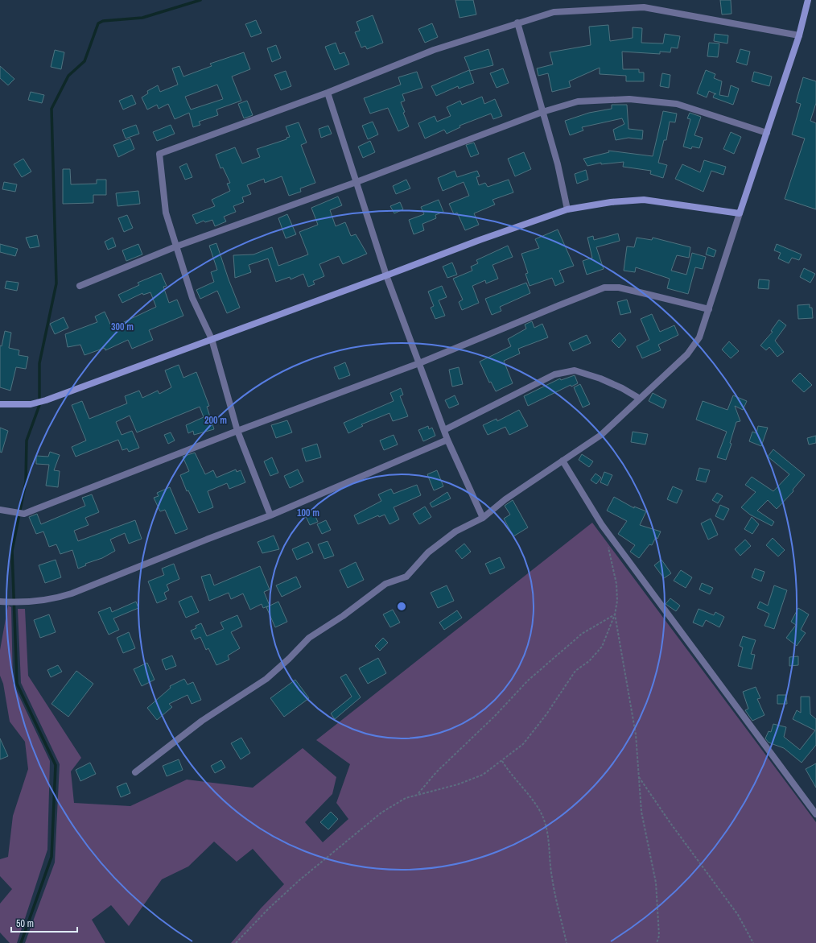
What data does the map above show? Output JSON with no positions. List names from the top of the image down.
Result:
{
  "scale_bar": "50 m",
  "rings": ["300 m", "200 m", "100 m"]
}
